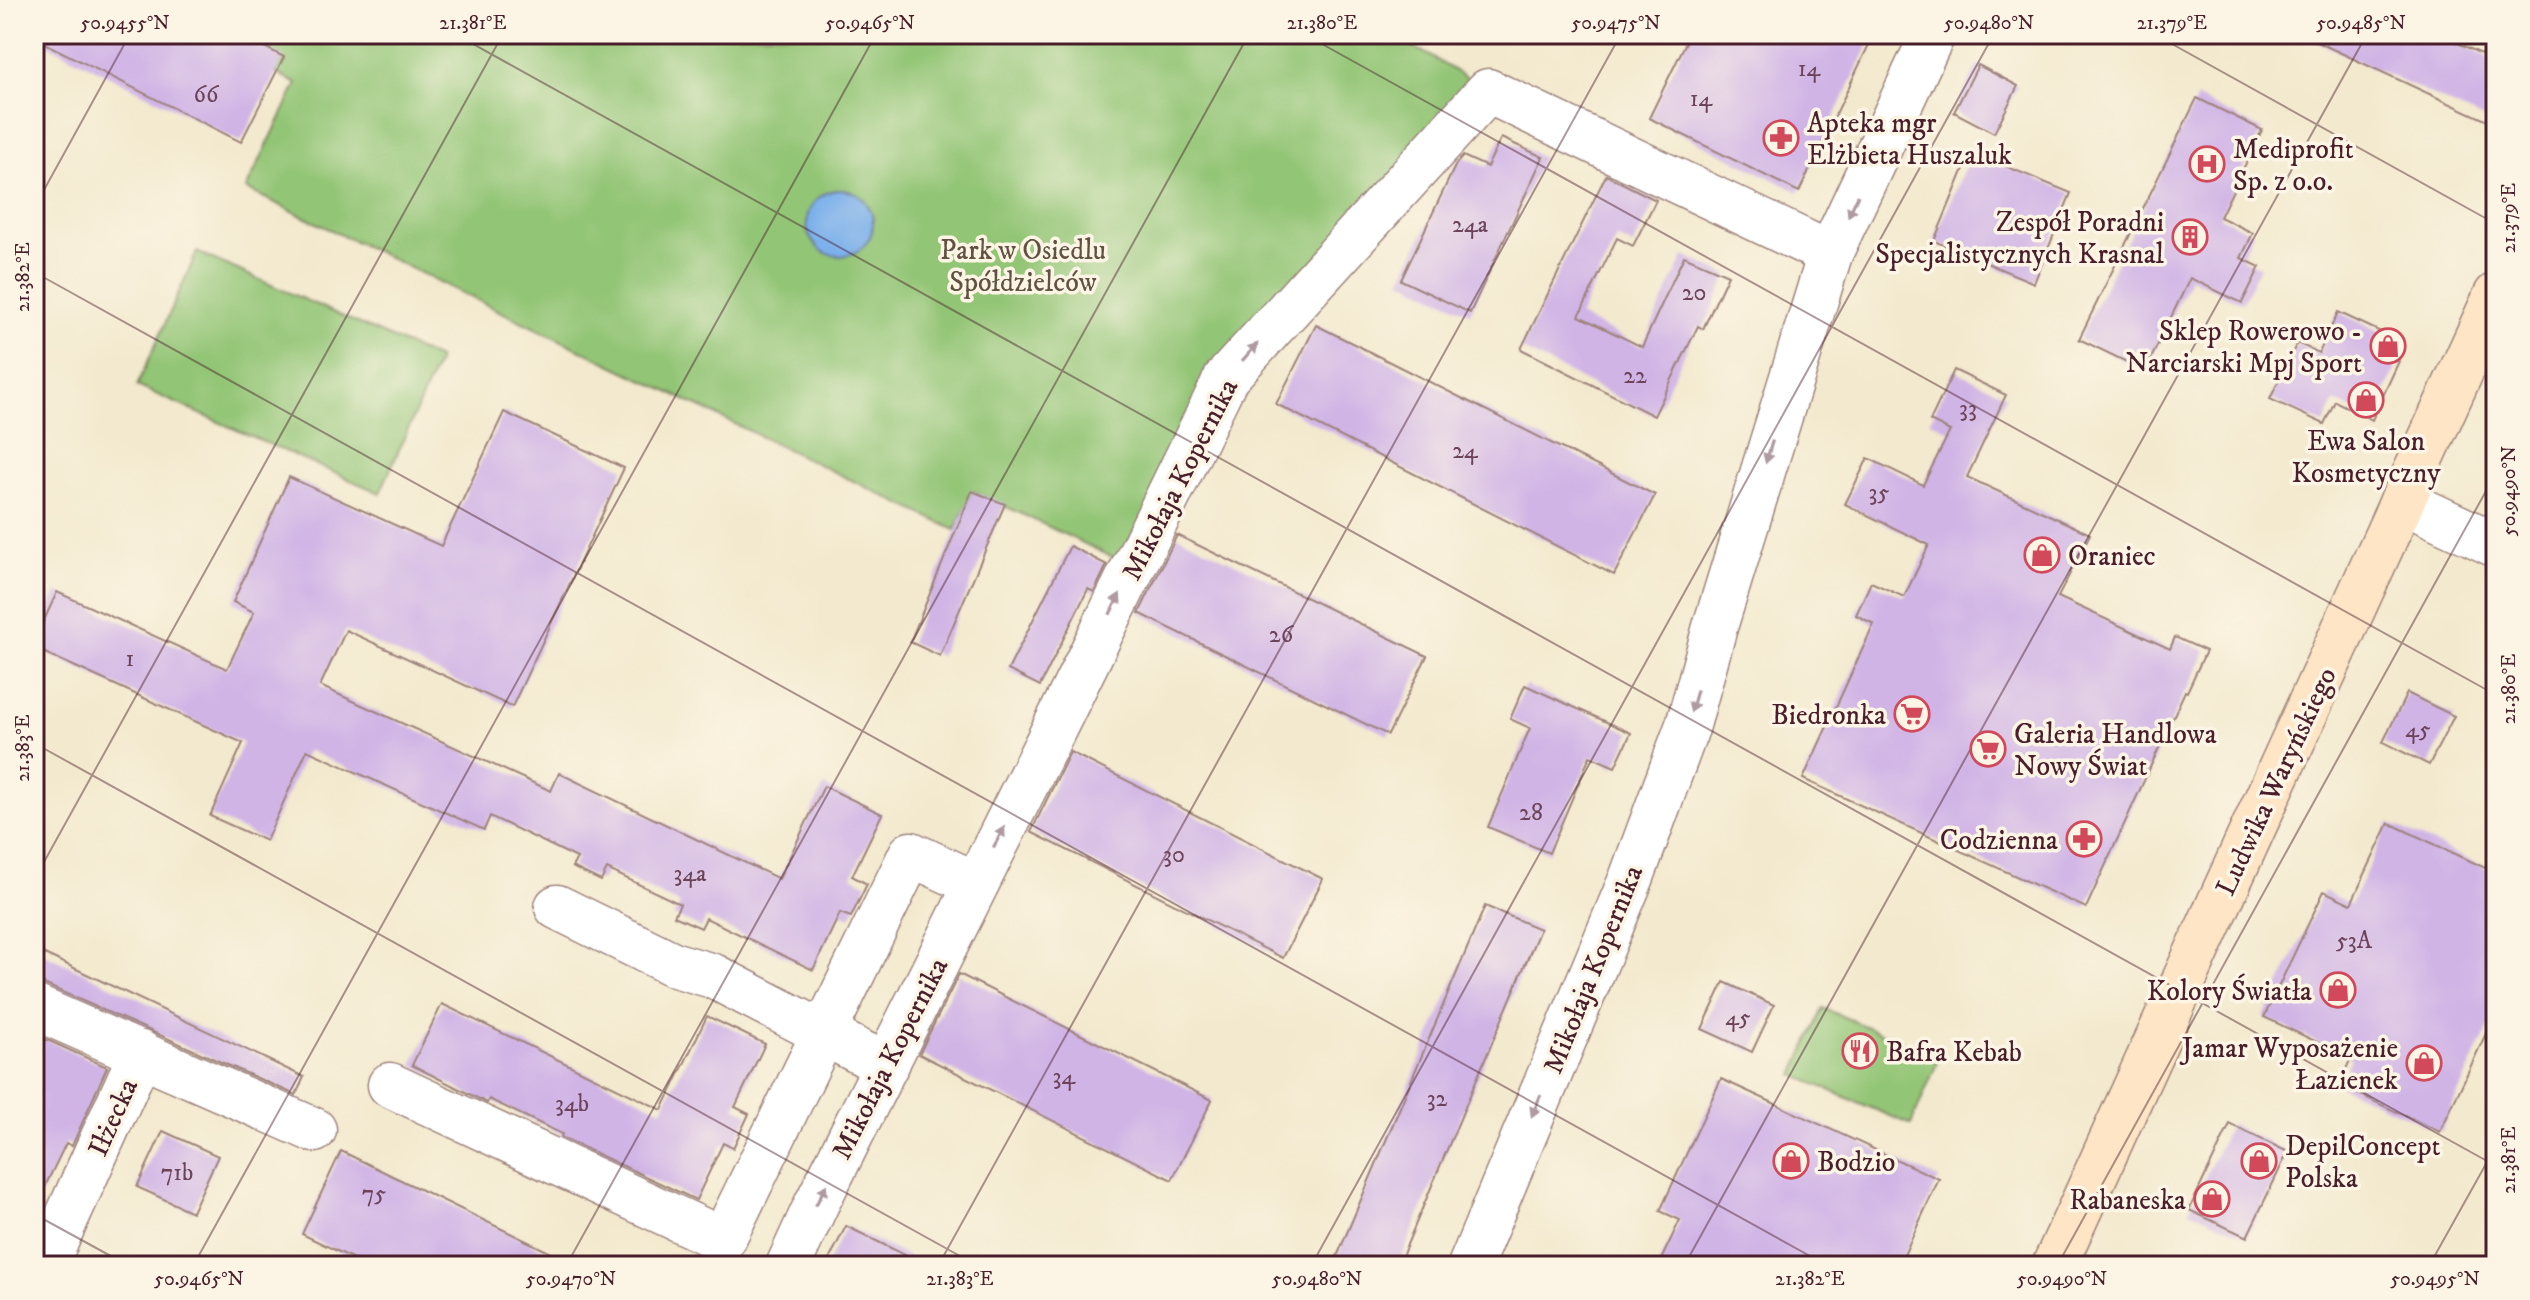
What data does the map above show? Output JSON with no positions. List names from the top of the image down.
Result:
{
  "streets": {
    "main road": ["Ludwika Waryńskiego"],
    "street": ["Mikołaja Kopernika", "Iłżecka"]
  },
  "parks": ["Park w Osiedlu Spółdzielców"],
  "places": {
    "pharmacy": ["Apteka mgr Elżbieta Huszaluk", "Codzienna"],
    "hospital": ["Mediprofit Sp. z o.o."],
    "building": ["Zespół Poradni Specjalistycznych Krasnal"],
    "shop": [
      "Sklep Rowerowo - Narciarski Mpj Sport",
      "Ewa Salon Kosmetyczny",
      "Oraniec",
      "Kolory Światła",
      "Jamar Wyposażenie Łazienek",
      "Bodzio",
      "DepilConcept Polska",
      "Rabaneska"
    ],
    "supermarket": ["Biedronka", "Galeria Handlowa Nowy Świat"],
    "restaurant": ["Bafra Kebab"]
  },
  "house_numbers": [
    "14",
    "66",
    "14",
    "24a",
    "20",
    "22",
    "33",
    "24",
    "35",
    "26",
    "1",
    "45",
    "28",
    "30",
    "34a",
    "53A",
    "45",
    "34",
    "32",
    "34b",
    "71b",
    "75"
  ],
  "coordinates": [
    "50.9455°N",
    "21.381°E",
    "50.9465°N",
    "21.380°E",
    "50.9475°N",
    "50.9480°N",
    "21.379°E",
    "50.9485°N",
    "21.382°E",
    "50.9490°N",
    "21.383°E",
    "50.9470°N",
    "50.9495°N"
  ]
}
